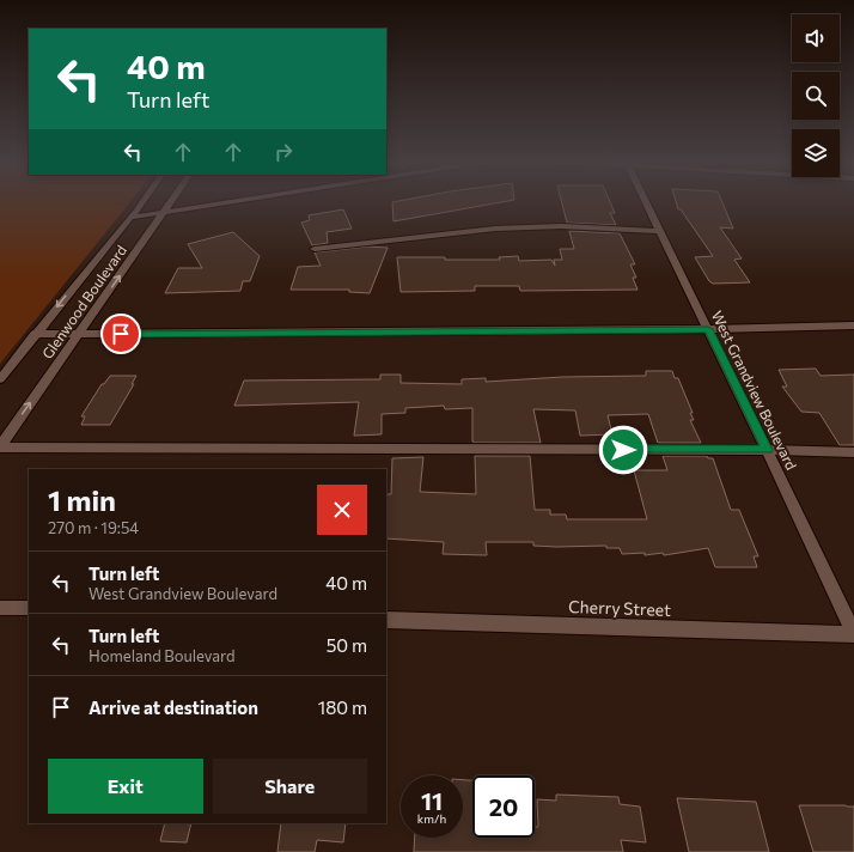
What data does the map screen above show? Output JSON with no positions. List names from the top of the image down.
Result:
{
  "streets": {
    "street": ["Glenwood Boulevard", "West Grandview Boulevard", "Cherry Street"]
  },
  "crossings": [
    ["West Grandview Boulevard", "Cherry Street"]
  ],
  "page": {
    "turn": ["40 m", "Turn left"],
    "heading": ["1 min", "270 m · 19:54"],
    "list": [
      {
        "name": "Turn left",
        "note": "West Grandview Boulevard",
        "value": "40 m"
      },
      {
        "name": "Turn left",
        "note": "Homeland Boulevard",
        "value": "50 m"
      },
      {
        "name": "Arrive at destination",
        "value": "180 m"
      }
    ],
    "buttons": ["Exit", "Share"],
    "speed": "11 km/h",
    "limit": "20"
  }
}
